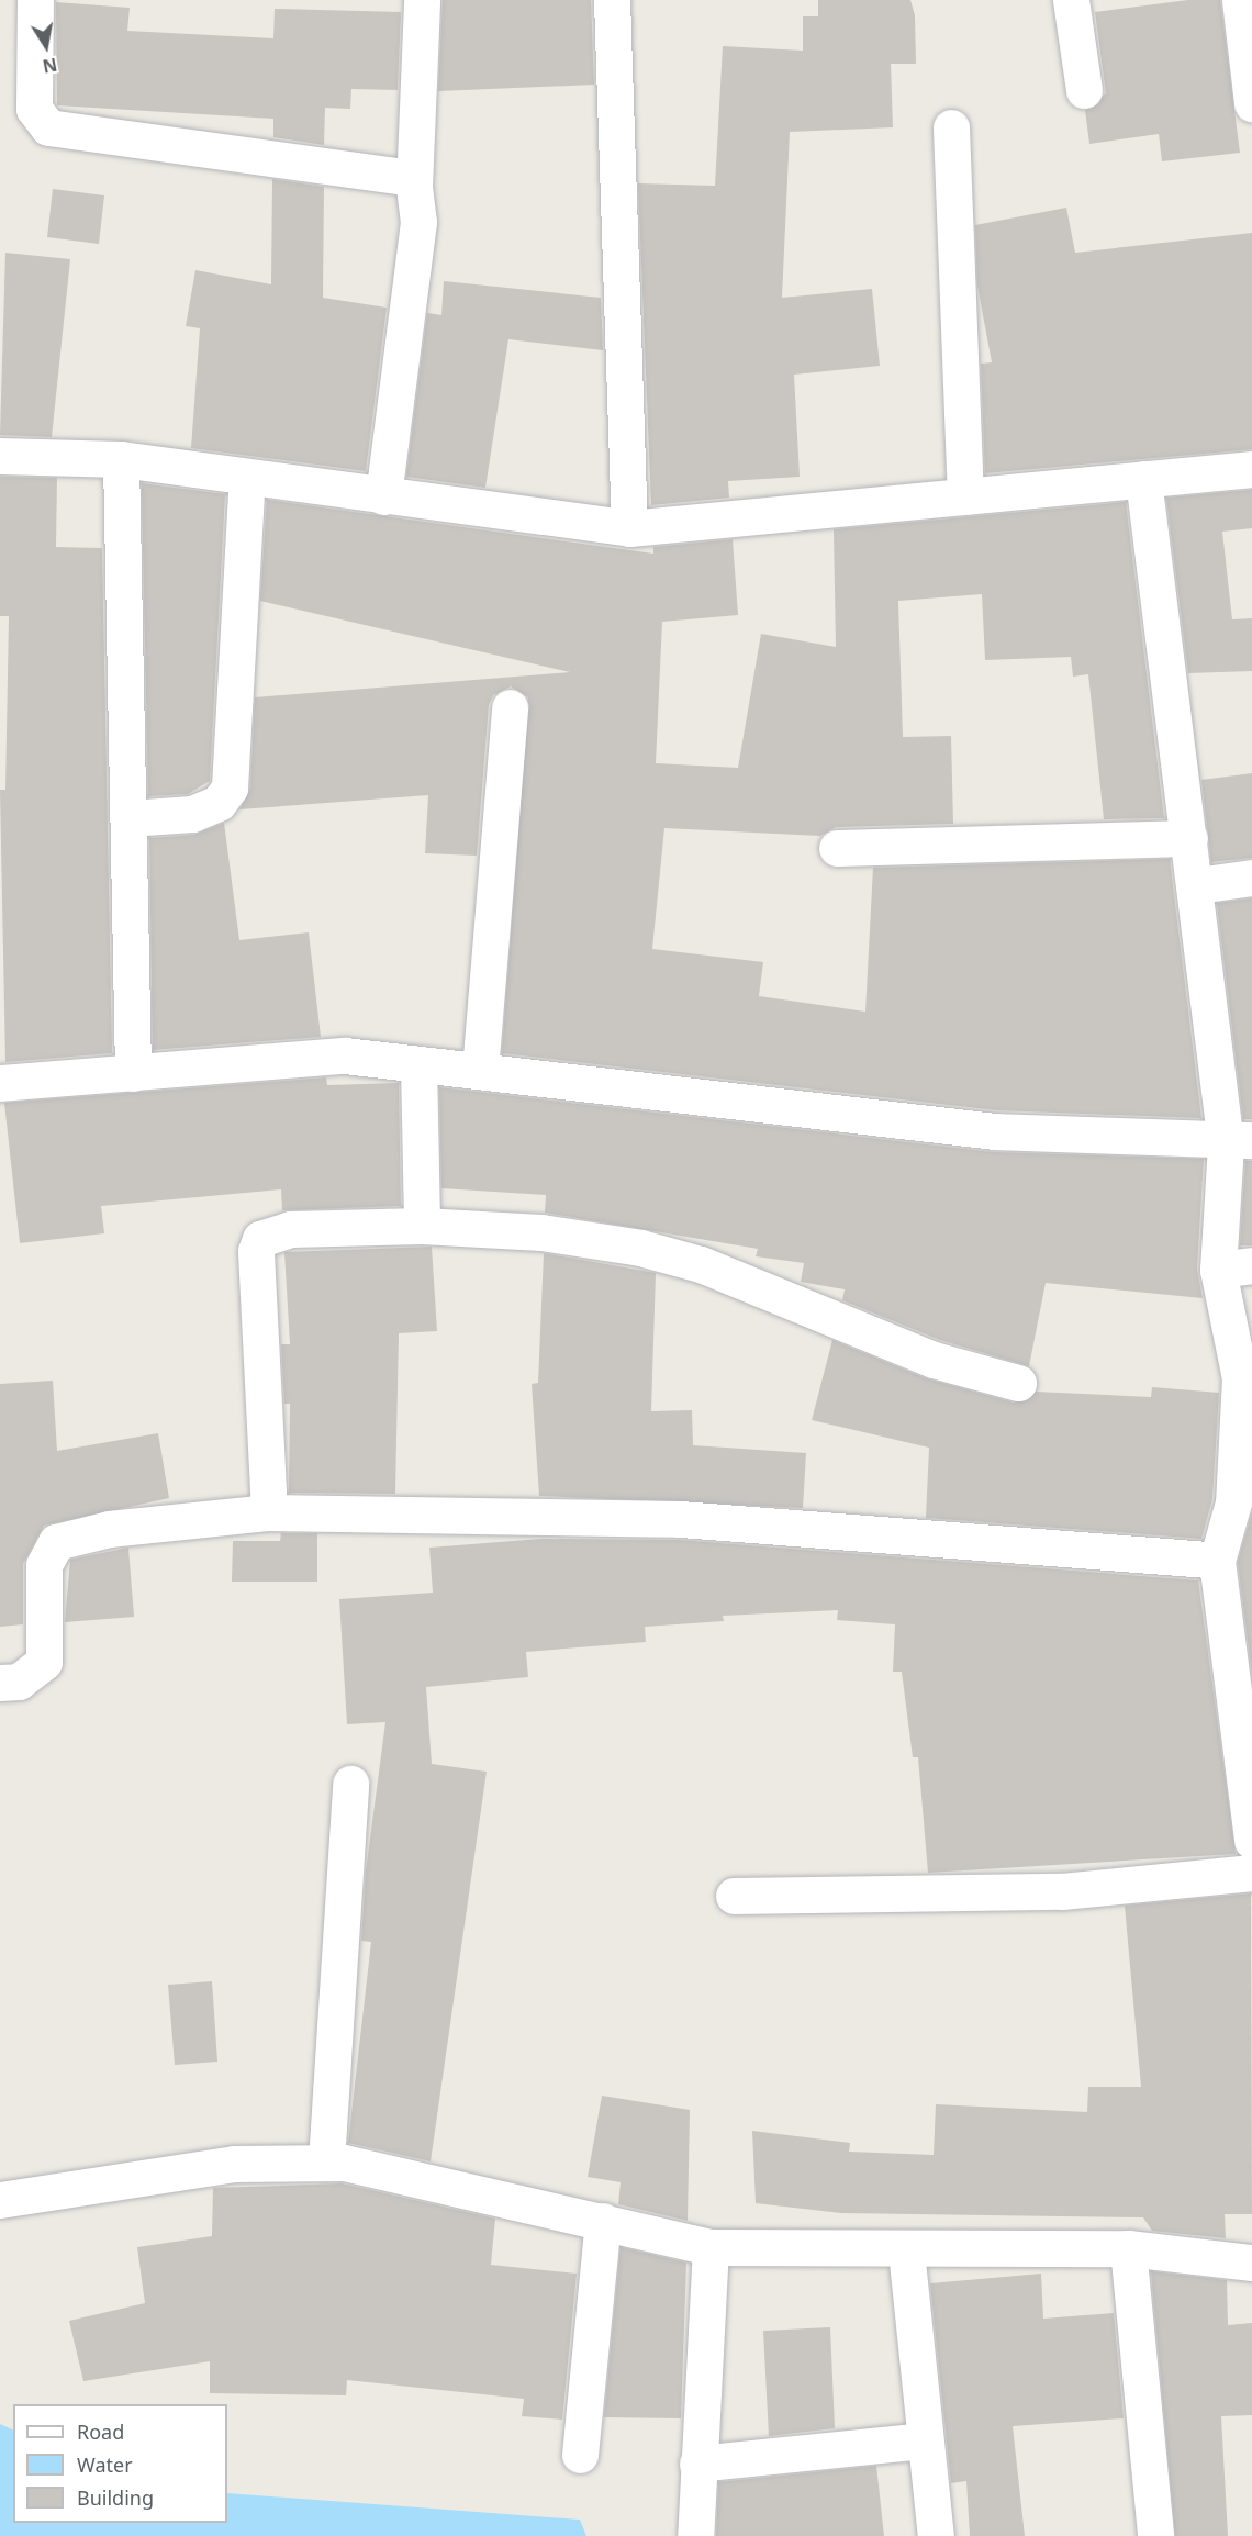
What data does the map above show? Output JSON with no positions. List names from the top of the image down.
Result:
{
  "legend": ["Road", "Water", "Building"],
  "north": "bottom"
}
